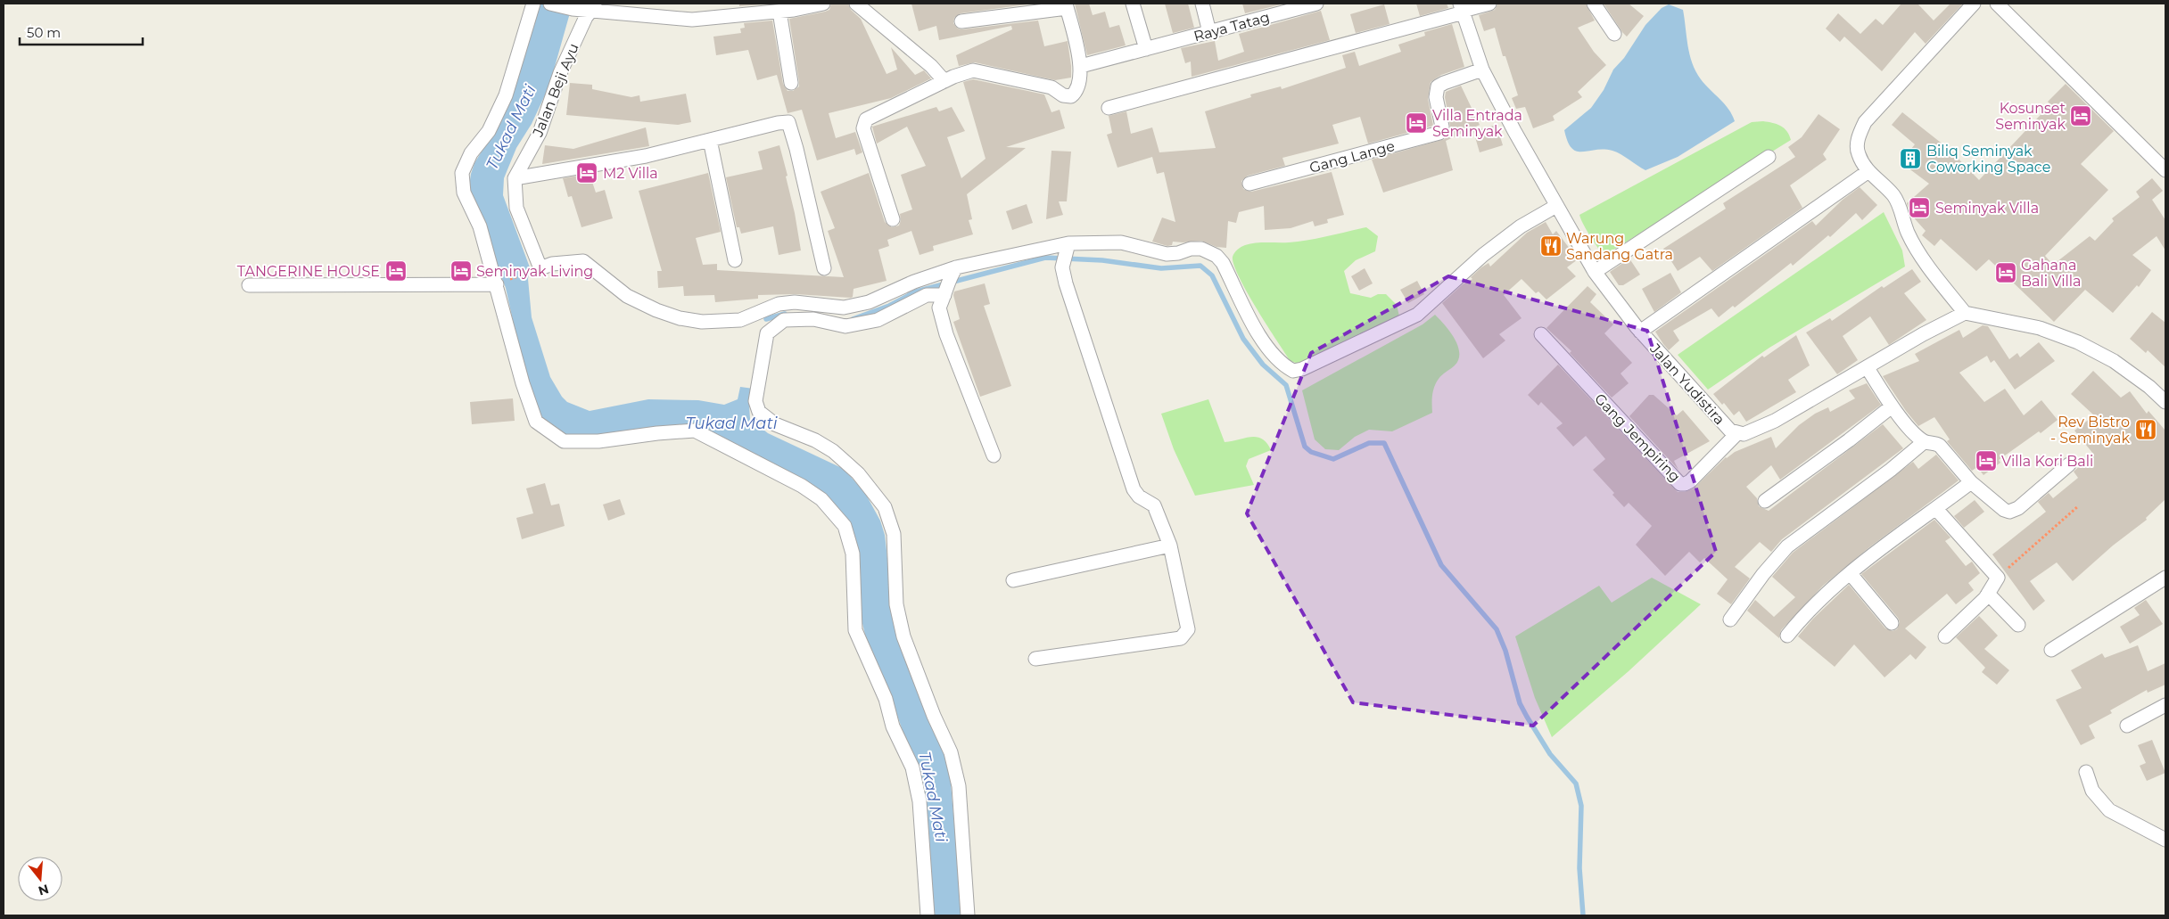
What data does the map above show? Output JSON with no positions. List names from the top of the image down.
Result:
{
  "streets": {
    "street": [
      "Raya Tatag",
      "Jalan Beji Ayu",
      "Gang Lange",
      "Jalan Yudistira",
      "Gang Jempiring"
    ]
  },
  "crossings": [
    ["Gang Lange", "Jalan Yudistira"],
    ["Jalan Yudistira", "Gang Jempiring"]
  ],
  "water": ["Tukad Mati"],
  "places": {
    "hotel": [
      "Kosunset Seminyak",
      "Villa Entrada Seminyak",
      "M2 Villa",
      "Seminyak Villa",
      "TANGERINE HOUSE",
      "Seminyak Living",
      "Gahana Bali Villa",
      "Villa Kori Bali"
    ],
    "building": ["Biliq Seminyak Coworking Space"],
    "restaurant": ["Warung Sandang Gatra", "Rev Bistro - Seminyak"]
  },
  "scale_bar": "50 m",
  "north": "bottom"
}
